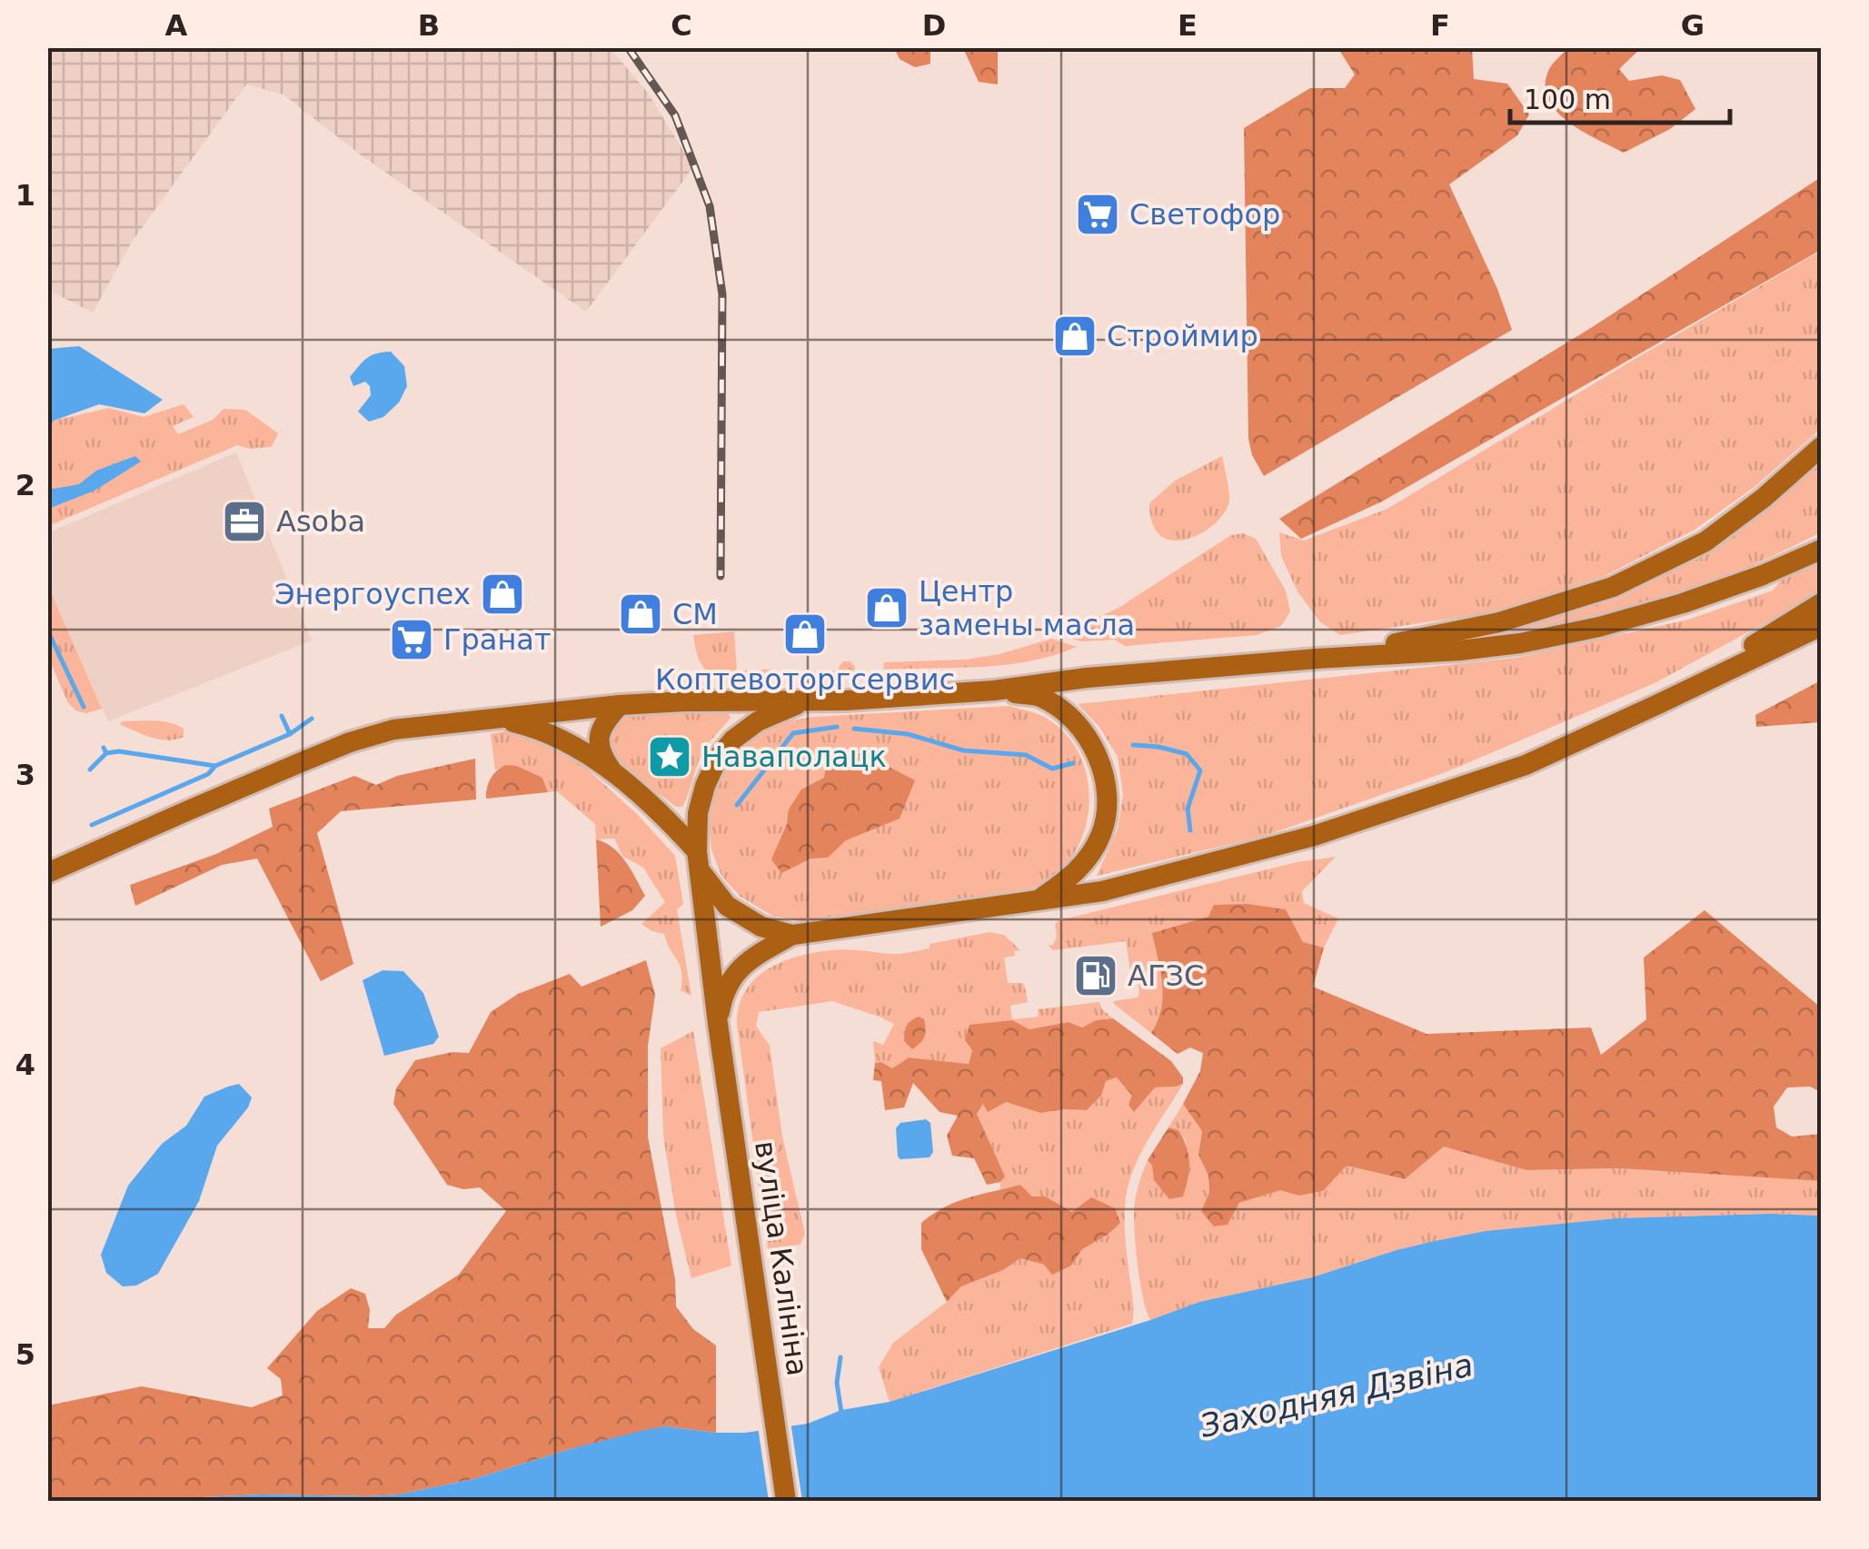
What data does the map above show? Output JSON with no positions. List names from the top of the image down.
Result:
{
  "streets": {
    "main road": ["вуліца Калініна"]
  },
  "water": ["Заходняя Дзвіна"],
  "places": {
    "supermarket": ["Светофор", "Гранат"],
    "shop": [
      "Строймир",
      "Энергоуспех",
      "Центр замены масла",
      "СМ",
      "Коптевоторгсервис"
    ],
    "office": ["Asoba"],
    "place": ["Наваполацк"],
    "fuel station": ["АГЗС"]
  },
  "scale_bar": "100 m",
  "grid": {
    "columns": [
      "A",
      "B",
      "C",
      "D",
      "E",
      "F",
      "G"
    ],
    "rows": [
      "1",
      "2",
      "3",
      "4",
      "5"
    ]
  }
}
